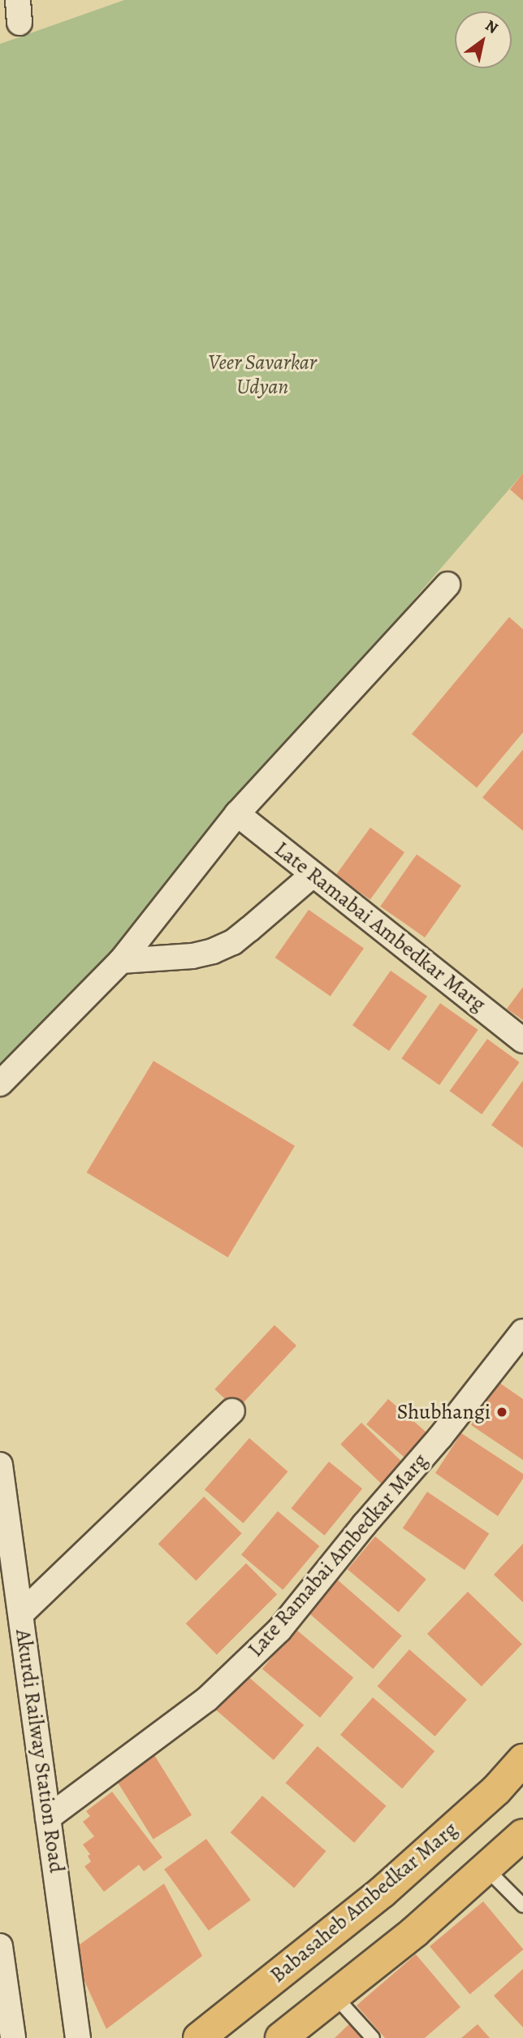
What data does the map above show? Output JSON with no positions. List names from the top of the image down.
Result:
{
  "streets": {
    "main road": ["Babasaheb Ambedkar Marg"],
    "street": ["Late Ramabai Ambedkar Marg", "Akurdi Railway Station Road"]
  },
  "crossings": [
    ["Late Ramabai Ambedkar Marg", "Akurdi Railway Station Road"]
  ],
  "parks": ["Veer Savarkar Udyan"],
  "places": ["Shubhangi"],
  "north": "top right"
}
